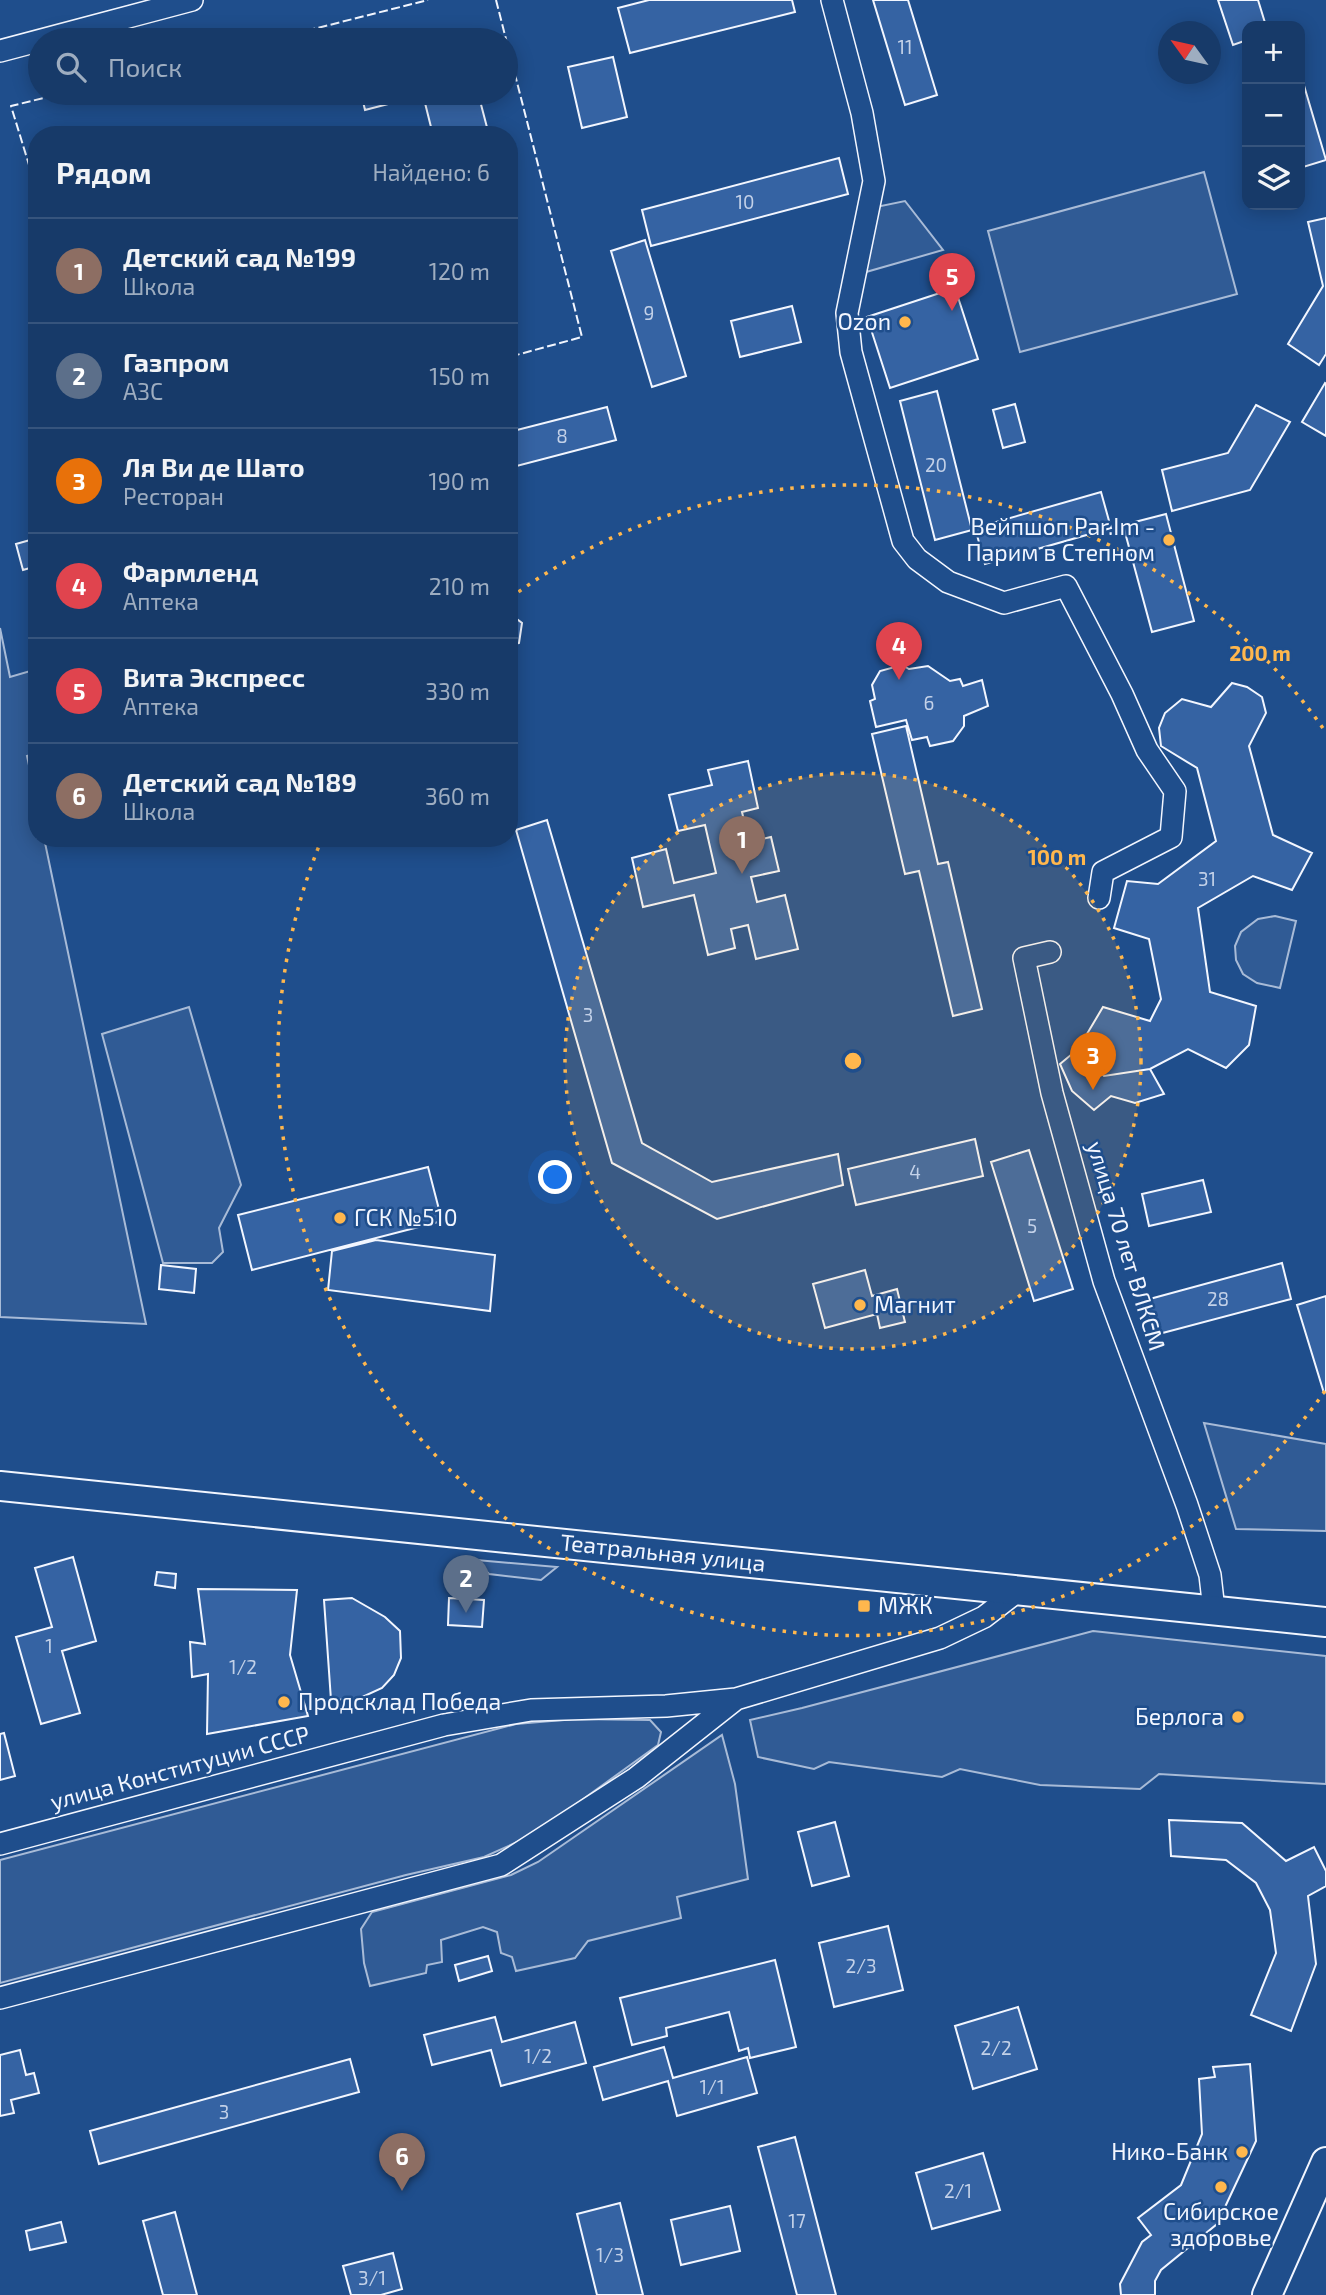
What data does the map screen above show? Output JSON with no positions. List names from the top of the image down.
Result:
{
  "streets": {
    "main road": ["Театральная улица"],
    "street": ["улица 70 лет ВЛКСМ", "улица Конституции СССР"]
  },
  "crossings": [
    ["улица 70 лет ВЛКСМ", "Театральная улица"],
    ["Театральная улица", "улица Конституции СССР"]
  ],
  "places": {
    "other": [
      "Ozon",
      "Вейпшоп Par.Im - Парим в Степном",
      "ГСК №510",
      "Магнит",
      "Продсклад Победа",
      "Берлога",
      "Нико-Банк",
      "Сибирское здоровье"
    ],
    "transit": ["МЖК"]
  },
  "house_numbers": [
    "11",
    "10",
    "9",
    "8",
    "20",
    "6",
    "31",
    "3",
    "4",
    "5",
    "28",
    "1",
    "1/2",
    "2/3",
    "2/2",
    "1/2",
    "1/1",
    "3",
    "2/1",
    "17",
    "1/3",
    "3/1"
  ],
  "north": "top left",
  "page": {
    "map_buttons": ["+", "−"],
    "search": "Поиск",
    "heading": ["Рядом", "Найдено: 6"],
    "list": [
      {
        "mark": "1",
        "name": "Детский сад №199",
        "note": "Школа",
        "value": "120 m"
      },
      {
        "mark": "2",
        "name": "Газпром",
        "note": "АЗС",
        "value": "150 m"
      },
      {
        "mark": "3",
        "name": "Ля Ви де Шато",
        "note": "Ресторан",
        "value": "190 m"
      },
      {
        "mark": "4",
        "name": "Фармленд",
        "note": "Аптека",
        "value": "210 m"
      },
      {
        "mark": "5",
        "name": "Вита Экспресс",
        "note": "Аптека",
        "value": "330 m"
      },
      {
        "mark": "6",
        "name": "Детский сад №189",
        "note": "Школа",
        "value": "360 m"
      }
    ],
    "pins": [
      "5",
      "4",
      "1",
      "3",
      "2",
      "6"
    ]
  },
  "rings": ["200 m", "100 m"]
}
